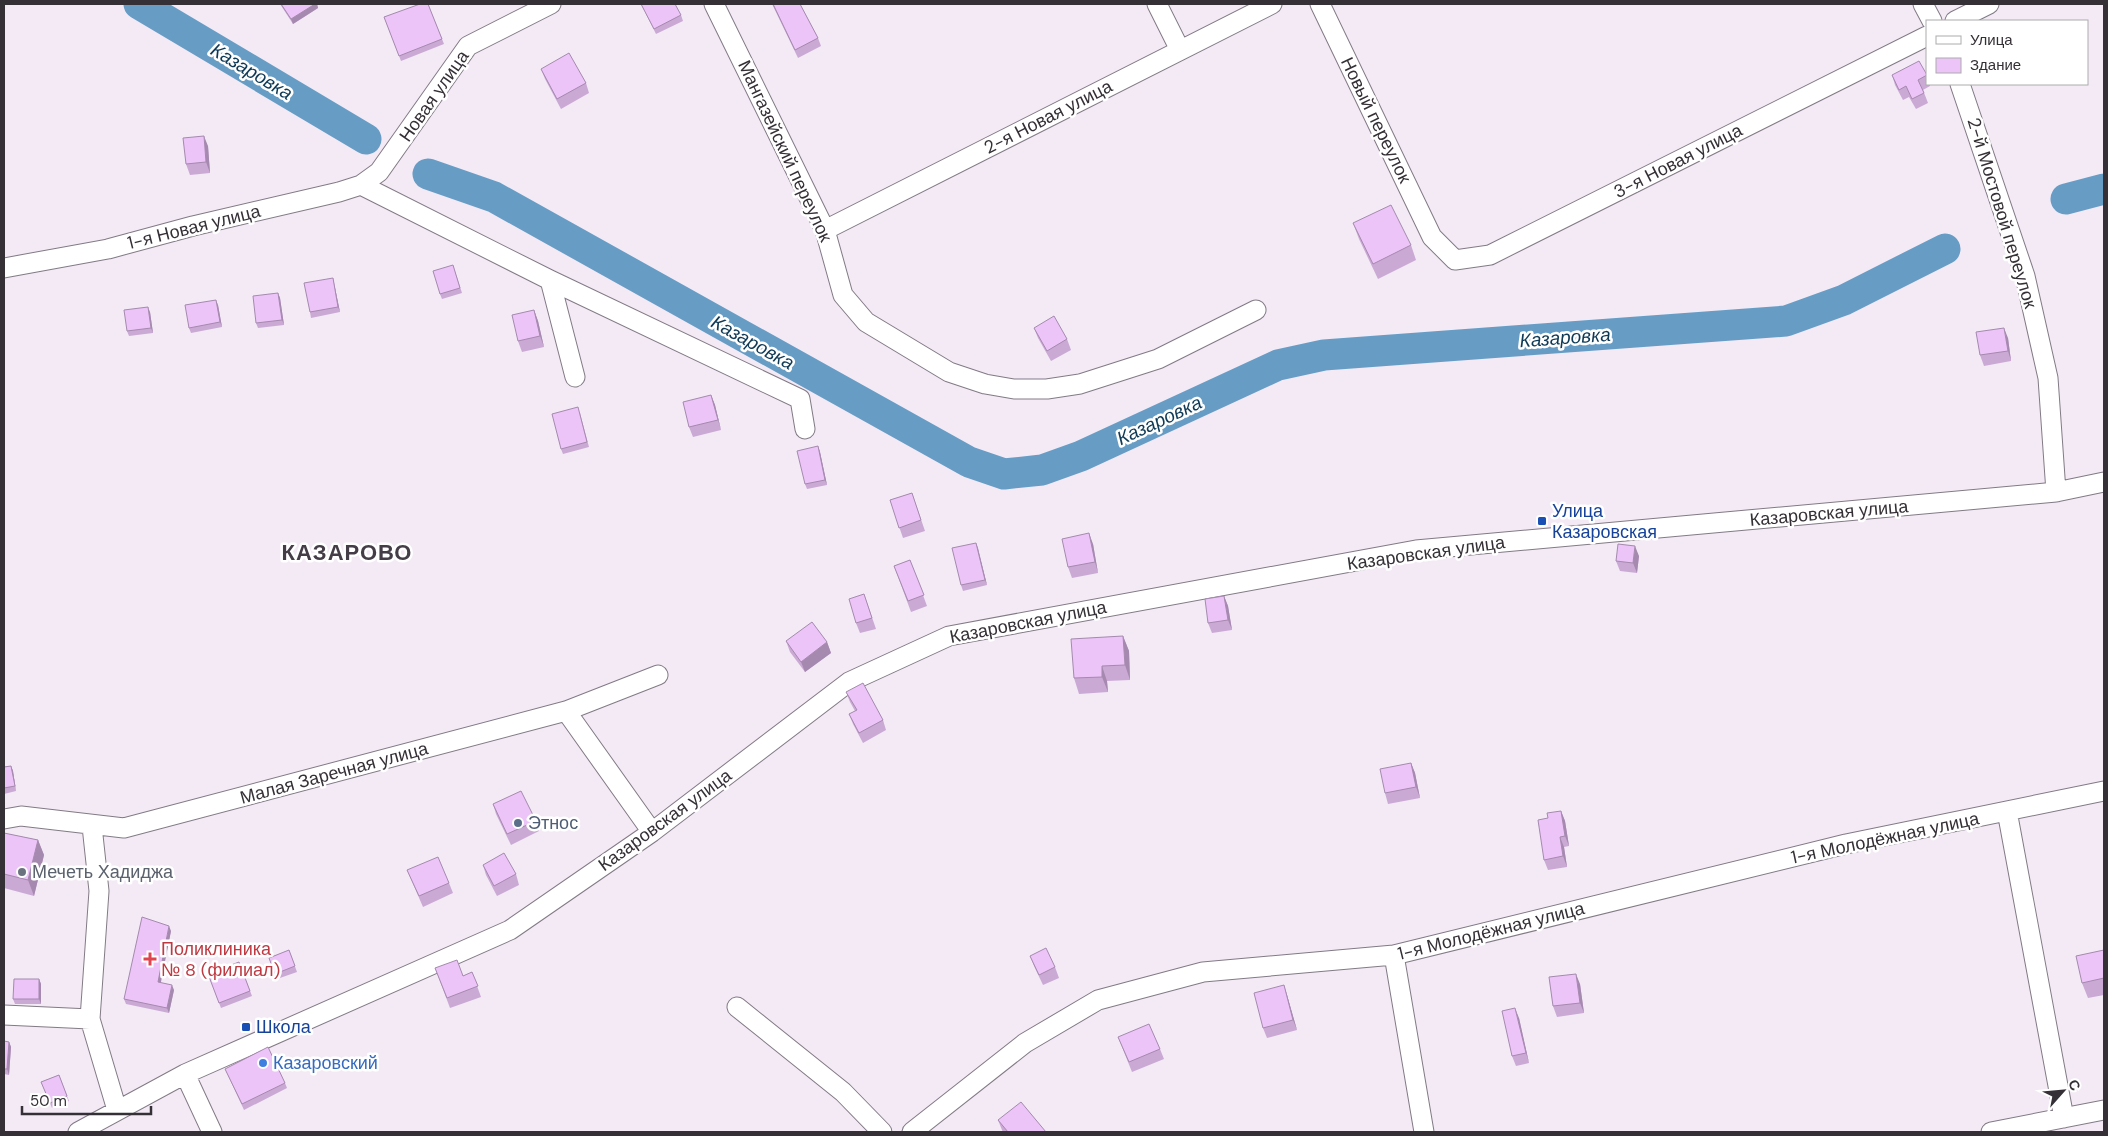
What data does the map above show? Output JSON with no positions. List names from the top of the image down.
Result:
{
  "streets": {
    "street": [
      "Новая улица",
      "2-я Новая улица",
      "Новый переулок",
      "Мангазейский переулок",
      "3-я Новая улица",
      "2-й Мостовой переулок",
      "1-я Новая улица",
      "Казаровская улица",
      "Малая Заречная улица",
      "1-я Молодёжная улица"
    ]
  },
  "crossings": [
    ["Новая улица", "1-я Новая улица"],
    ["2-я Новая улица", "Мангазейский переулок"],
    ["Новый переулок", "3-я Новая улица"],
    ["2-й Мостовой переулок", "Казаровская улица"]
  ],
  "districts": ["КАЗАРОВО"],
  "water": ["Казаровка"],
  "places": {
    "transit": ["Улица Казаровская", "Школа"],
    "other": ["Этнос", "Мечеть Хадиджа", "Казаровский"],
    "health": ["Поликлиника № 8 (филиал)"]
  },
  "legend": ["Улица", "Здание"],
  "scale_bar": "50 m",
  "north": "top right"
}
